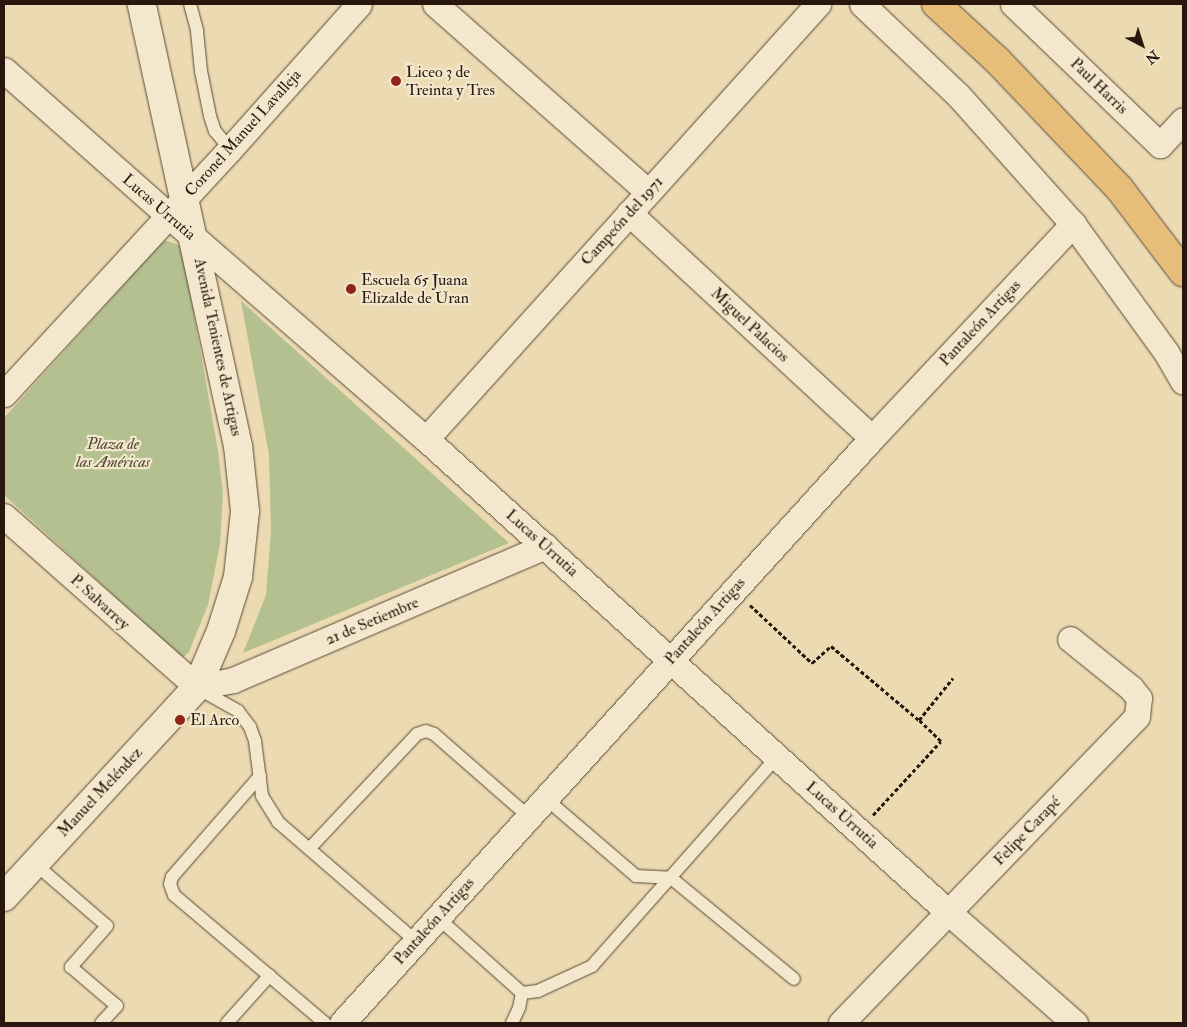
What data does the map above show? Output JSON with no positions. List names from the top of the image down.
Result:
{
  "streets": {
    "street": [
      "Paul Harris",
      "Coronel Manuel Lavalleja",
      "Lucas Urrutia",
      "Campeón del 1971",
      "Pantaleón Artigas",
      "Miguel Palacios",
      "Avenida Tenientes de Artigas",
      "P. Salvarrey",
      "21 de Setiembre",
      "Manuel Meléndez",
      "Felipe Carapé"
    ]
  },
  "crossings": [
    ["Coronel Manuel Lavalleja", "Lucas Urrutia"],
    ["Coronel Manuel Lavalleja", "Avenida Tenientes de Artigas"],
    ["Lucas Urrutia", "Campeón del 1971"],
    ["Lucas Urrutia", "Pantaleón Artigas"],
    ["Lucas Urrutia", "Avenida Tenientes de Artigas"],
    ["Lucas Urrutia", "21 de Setiembre"],
    ["Lucas Urrutia", "Felipe Carapé"],
    ["Campeón del 1971", "Miguel Palacios"],
    ["Pantaleón Artigas", "Miguel Palacios"],
    ["Avenida Tenientes de Artigas", "P. Salvarrey"],
    ["Avenida Tenientes de Artigas", "21 de Setiembre"],
    ["Avenida Tenientes de Artigas", "Manuel Meléndez"],
    ["P. Salvarrey", "21 de Setiembre"],
    ["P. Salvarrey", "Manuel Meléndez"],
    ["21 de Setiembre", "Manuel Meléndez"]
  ],
  "parks": ["Plaza de las Américas"],
  "places": ["Liceo 3 de Treinta y Tres", "Escuela 65 Juana Elizalde de Uran", "El Arco"],
  "north": "bottom right"
}
